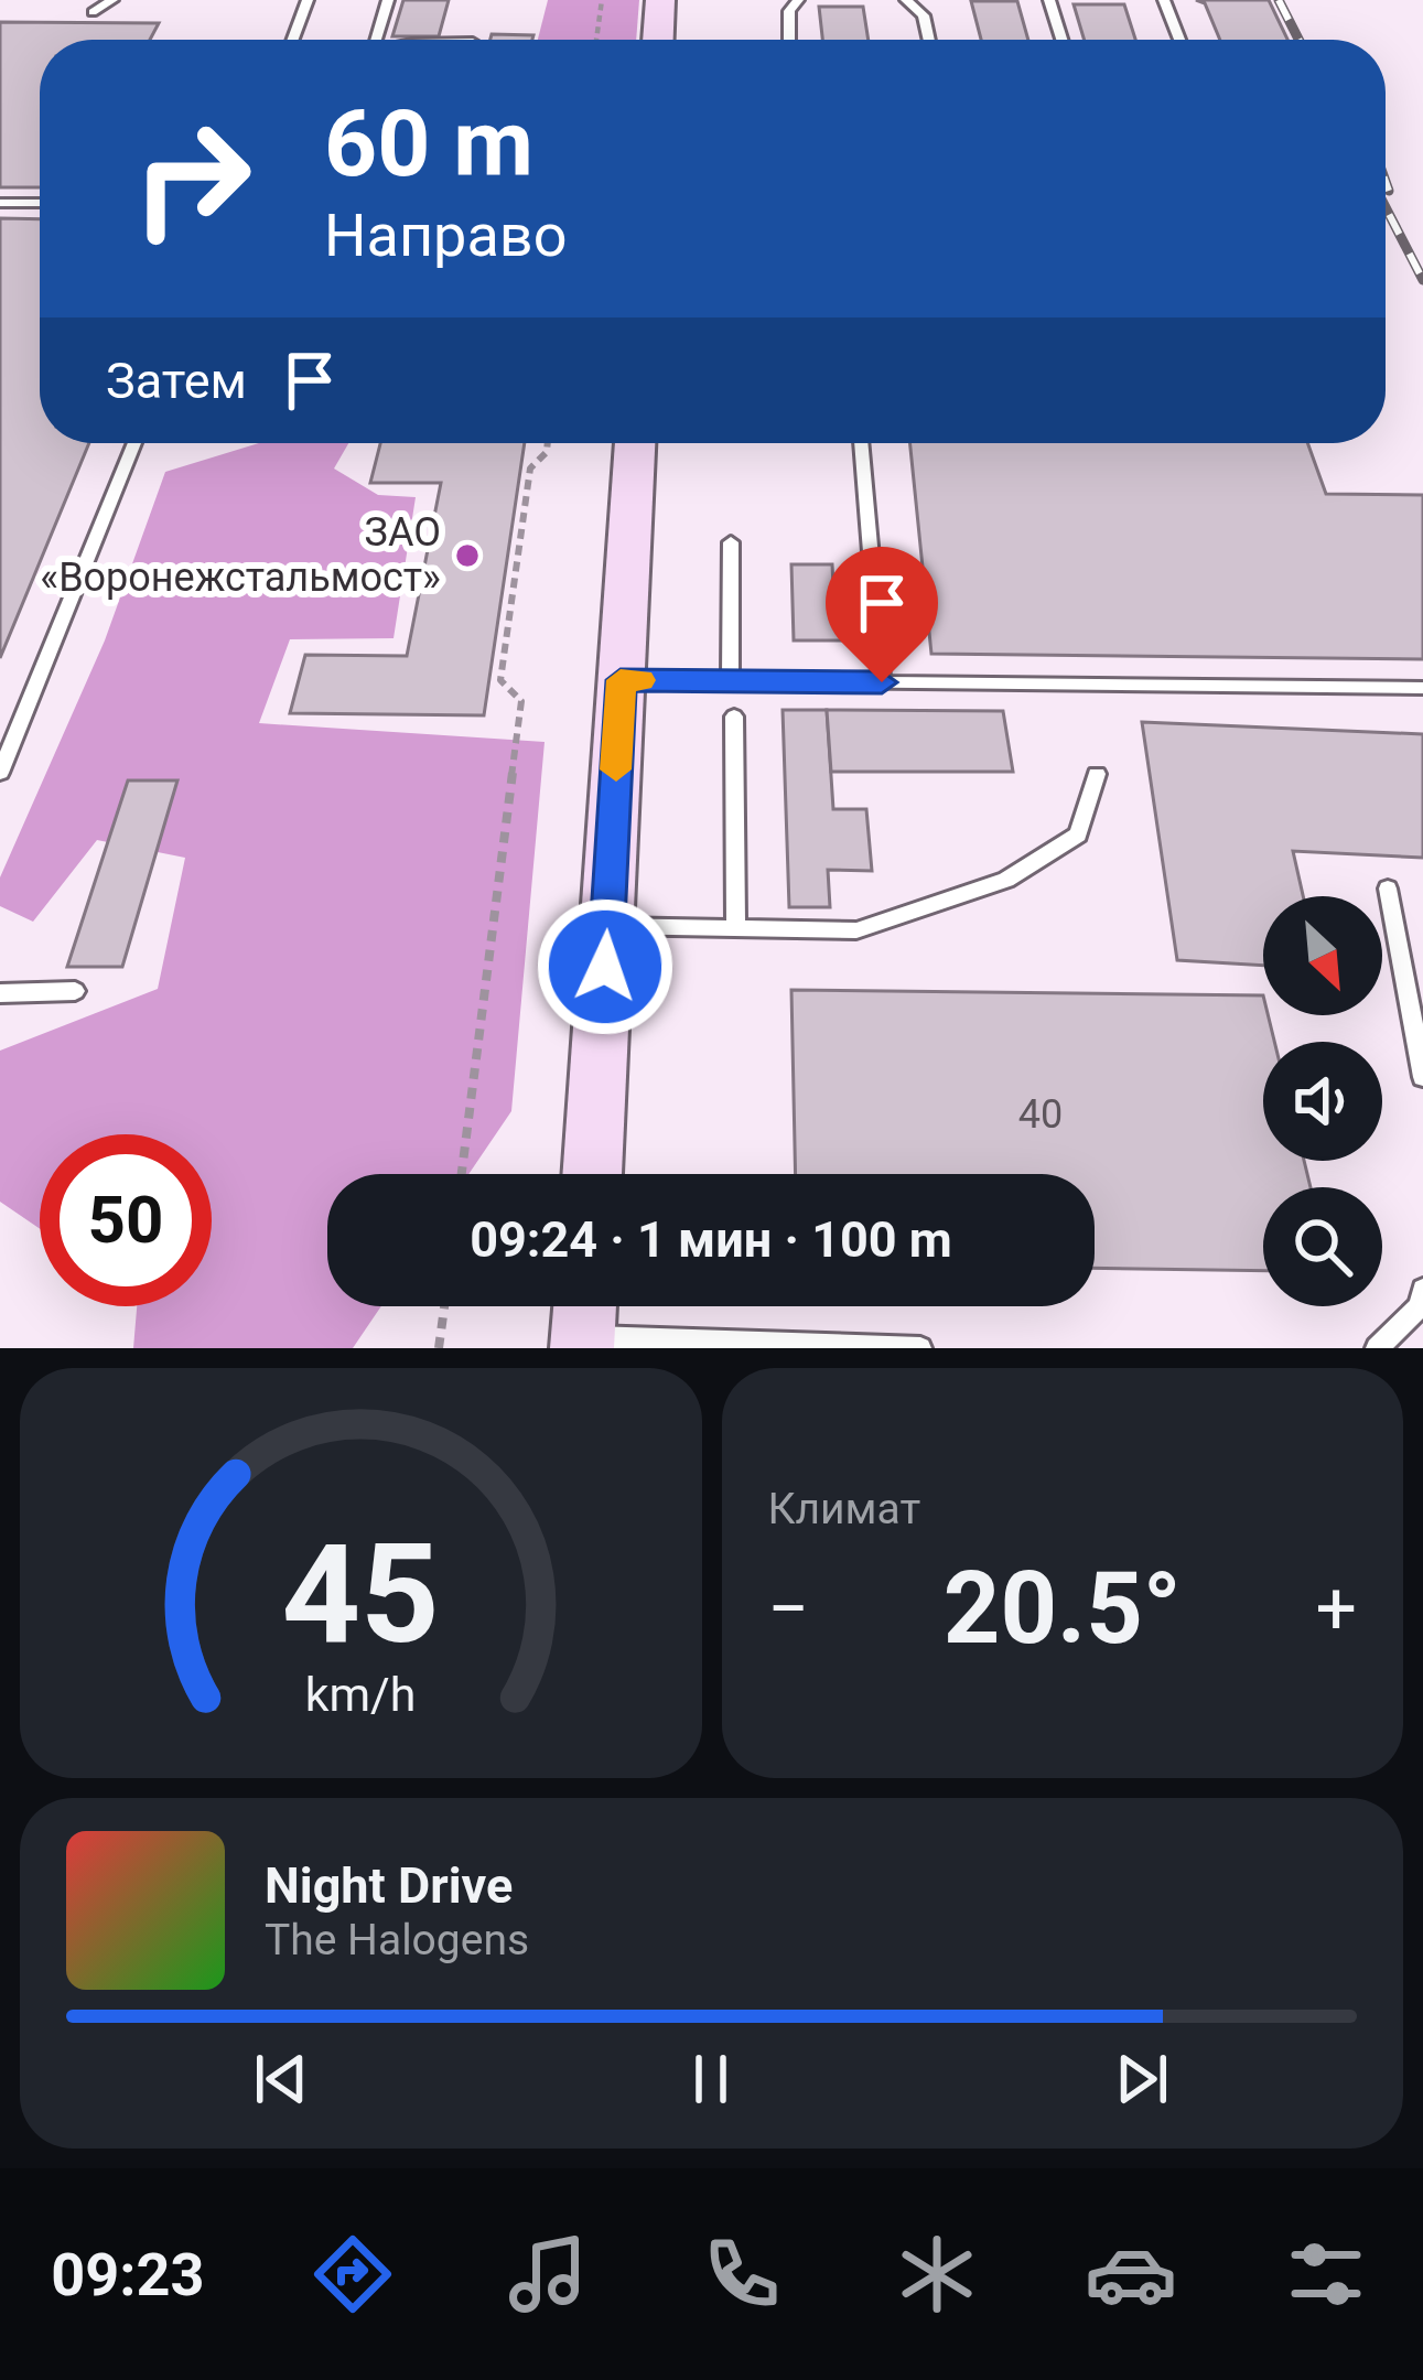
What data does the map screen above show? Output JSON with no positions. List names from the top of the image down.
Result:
{
  "places": ["ЗАО «Воронежстальмост»"],
  "house_numbers": ["40"],
  "north": "bottom right",
  "page": {
    "turn": ["60 m", "Направо"],
    "then": "Затем",
    "limit": "50",
    "trip": "09:24 · 1 мин · 100 m",
    "tile": "Климат",
    "heat": ["−", "20.5°", "+"],
    "song": ["Night Drive", "The Halogens"],
    "tabs": "09:23",
    "gauge": ["45", "km/h"]
  }
}
